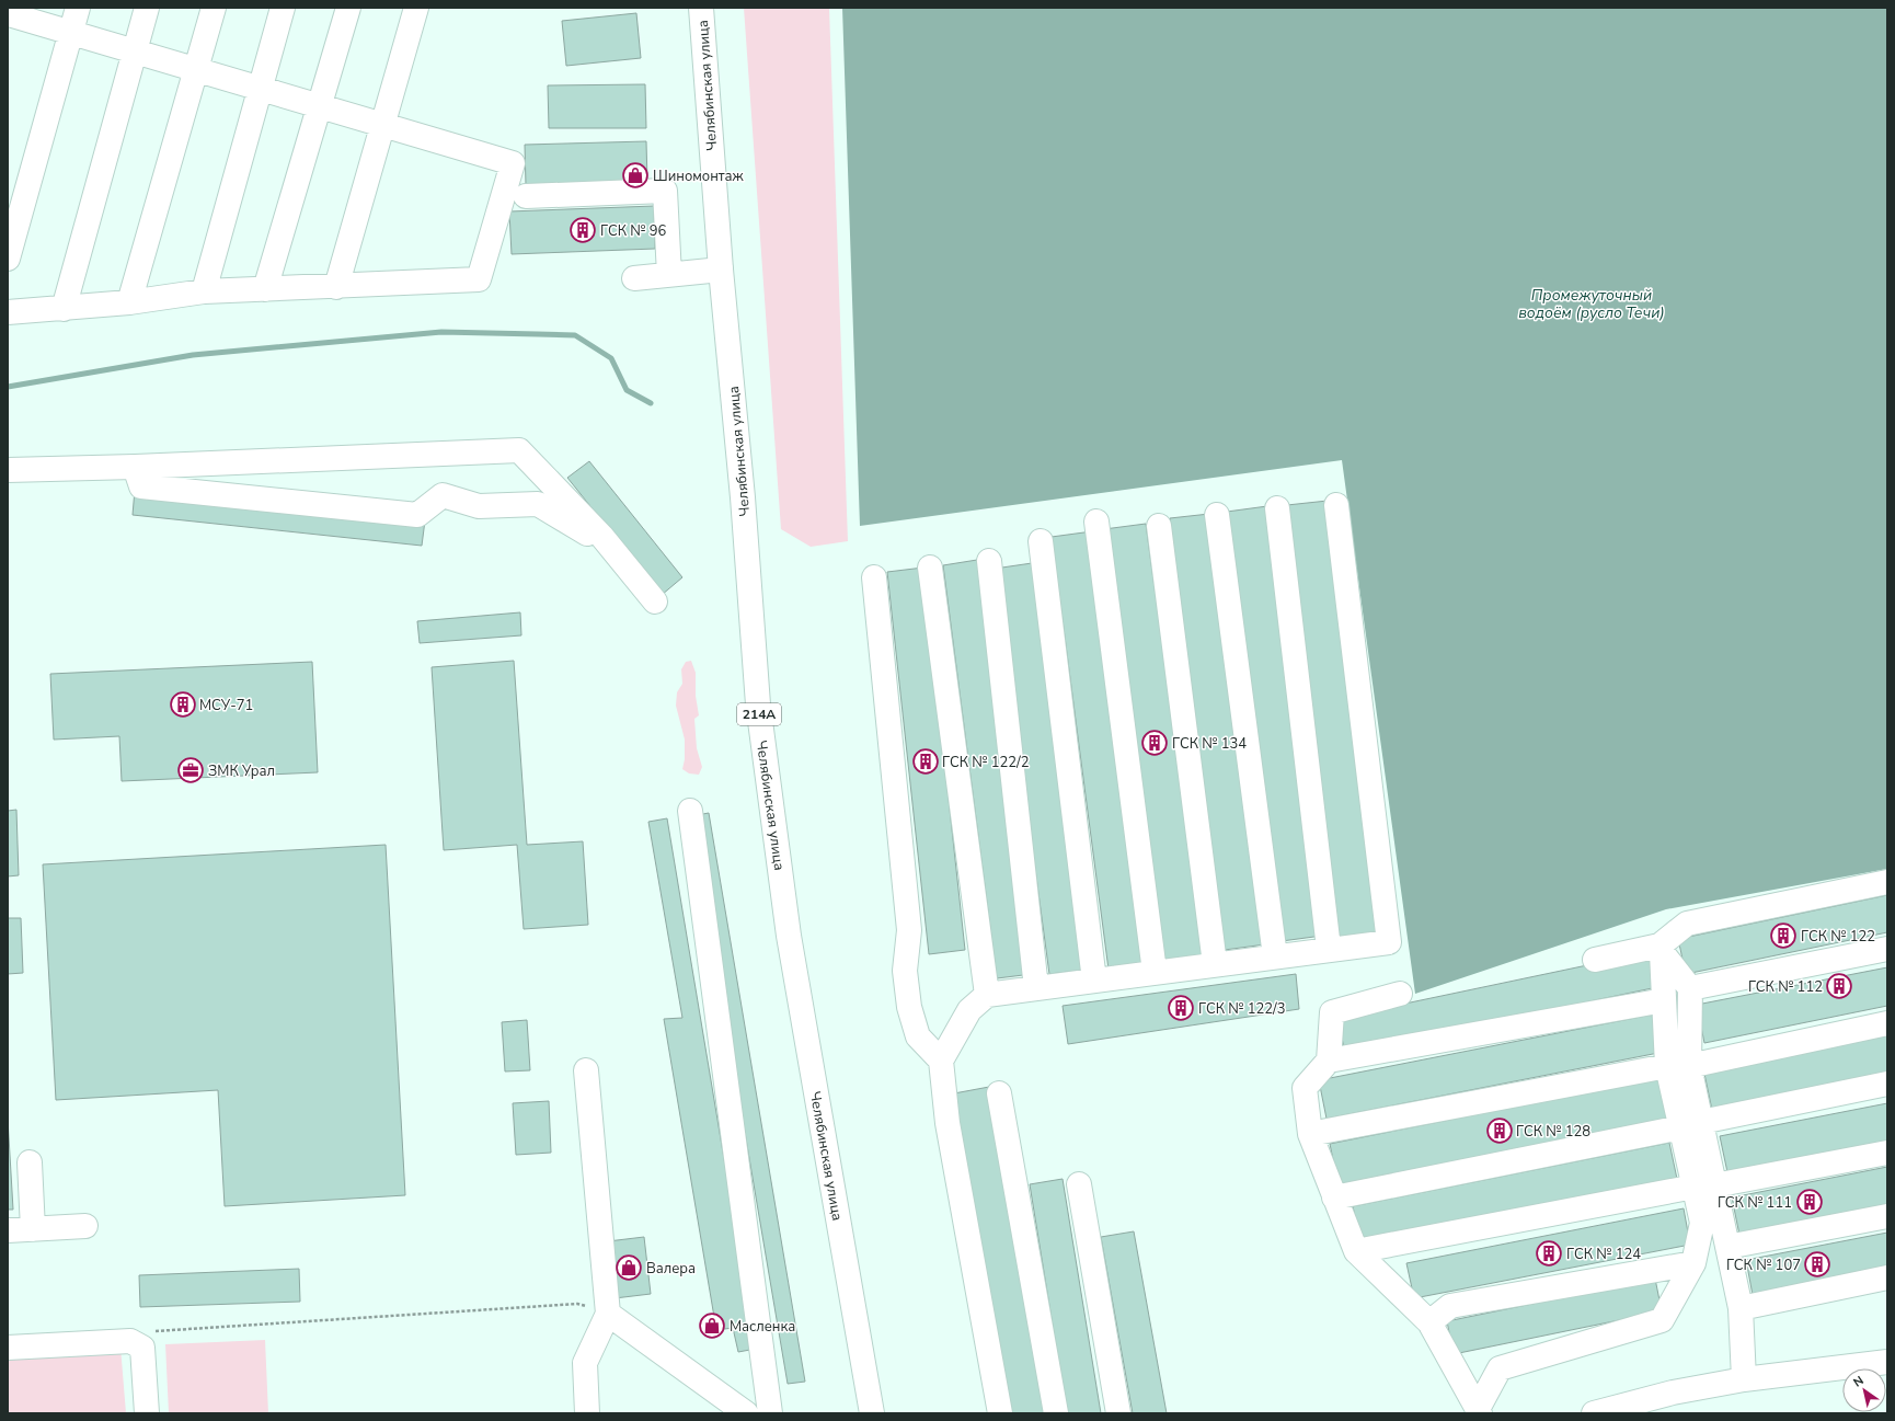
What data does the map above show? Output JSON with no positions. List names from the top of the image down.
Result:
{
  "streets": {
    "main road": ["Челябинская улица", "214А"]
  },
  "water": ["Промежуточный водоём (русло Течи)"],
  "places": {
    "shop": ["Шиномонтаж", "Валера", "Масленка"],
    "building": [
      "ГСК № 96",
      "МСУ-71",
      "ГСК № 134",
      "ГСК № 122/2",
      "ГСК № 122",
      "ГСК № 112",
      "ГСК № 122/3",
      "ГСК № 128",
      "ГСК № 111",
      "ГСК № 124",
      "ГСК № 107"
    ],
    "office": ["ЗМК Урал"]
  },
  "north": "top left"
}
